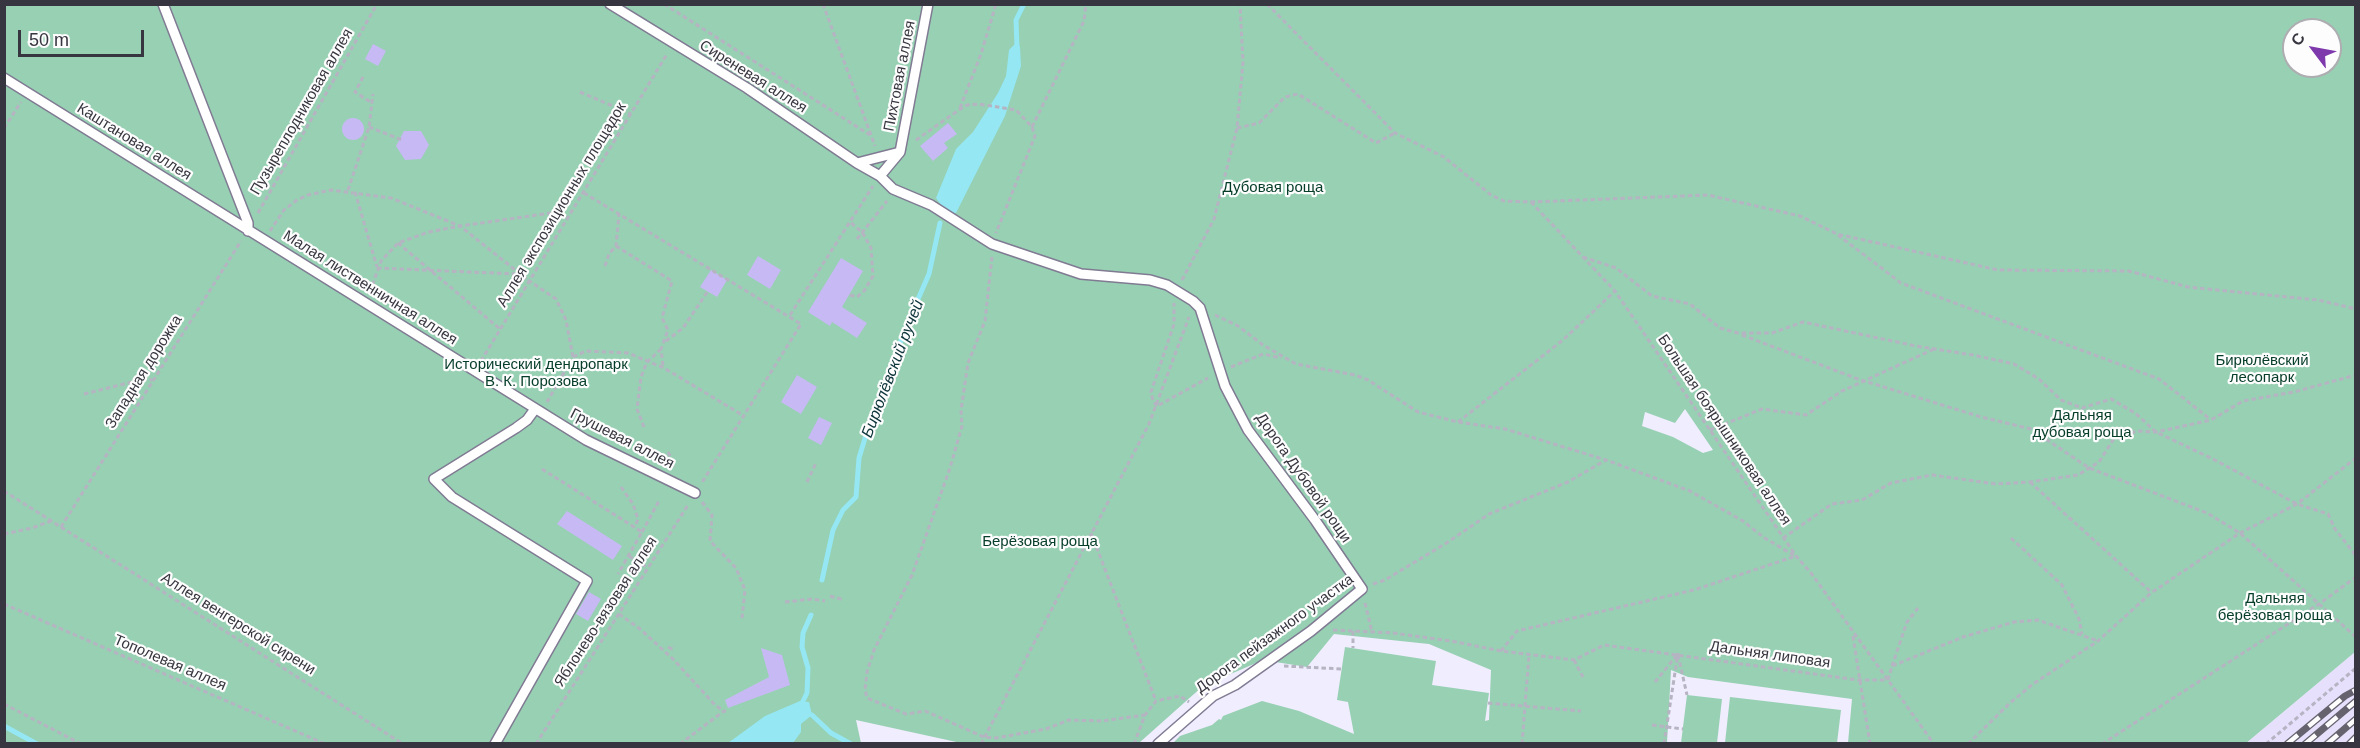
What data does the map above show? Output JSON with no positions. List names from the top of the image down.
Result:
{
  "streets": {
    "lane": [
      "Пихтовая аллея",
      "Сиреневая аллея",
      "Каштановая аллея",
      "Малая лиственничная аллея",
      "Грушевая аллея",
      "Дорога Дубовой рощи",
      "Дорога пейзажного участка"
    ],
    "path": [
      "Пузыреплодниковая аллея",
      "Аллея экспозиционных площадок",
      "Западная дорожка",
      "Большая боярышниковая аллея",
      "Яблонево-вязовая аллея",
      "Аллея венгерской сирени",
      "Дальняя липовая",
      "Тополевая аллея"
    ]
  },
  "crossings": [
    ["Сиреневая аллея", "Дорога Дубовой рощи"],
    ["Пузыреплодниковая аллея", "Каштановая аллея"],
    ["Пузыреплодниковая аллея", "Малая лиственничная аллея"],
    ["Пузыреплодниковая аллея", "Западная дорожка"],
    ["Каштановая аллея", "Малая лиственничная аллея"],
    ["Каштановая аллея", "Западная дорожка"],
    ["Малая лиственничная аллея", "Западная дорожка"],
    ["Малая лиственничная аллея", "Грушевая аллея"],
    ["Западная дорожка", "Аллея венгерской сирени"],
    ["Большая боярышниковая аллея", "Дальняя липовая"],
    ["Грушевая аллея", "Яблонево-вязовая аллея"],
    ["Дорога Дубовой рощи", "Дорога пейзажного участка"]
  ],
  "water": ["Бирюлёвский ручей"],
  "parks": [
    "Дубовая роща",
    "Бирюлёвский лесопарк",
    "Исторический дендропарк В. К. Порозова",
    "Дальняя дубовая роща",
    "Берёзовая роща",
    "Дальняя берёзовая роща"
  ],
  "scale_bar": "50 m",
  "north": "top left"
}
